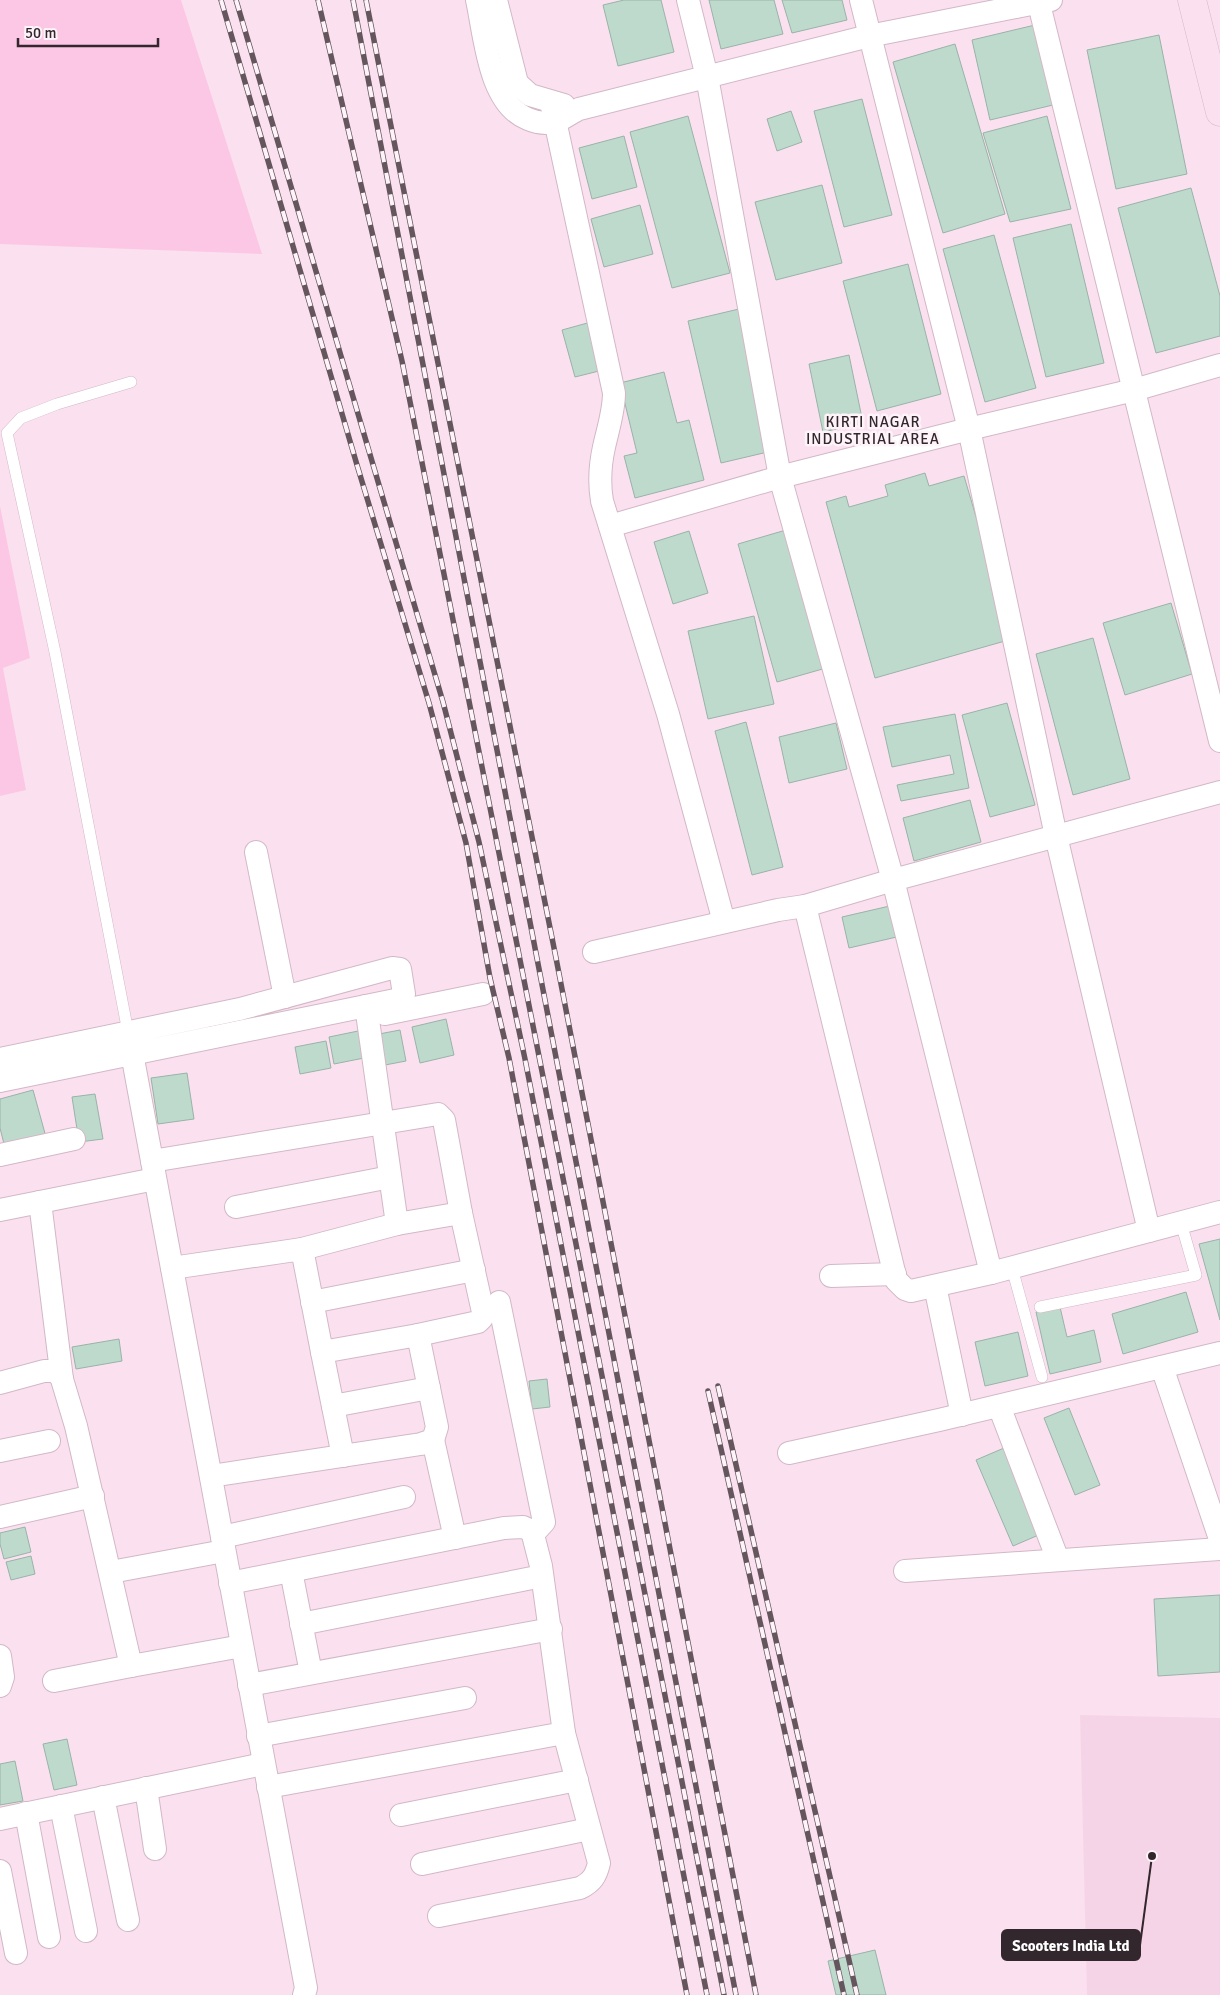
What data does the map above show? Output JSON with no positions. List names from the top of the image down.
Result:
{
  "districts": ["KIRTI NAGAR INDUSTRIAL AREA"],
  "places": ["Scooters India Ltd"],
  "scale_bar": "50 m"
}
